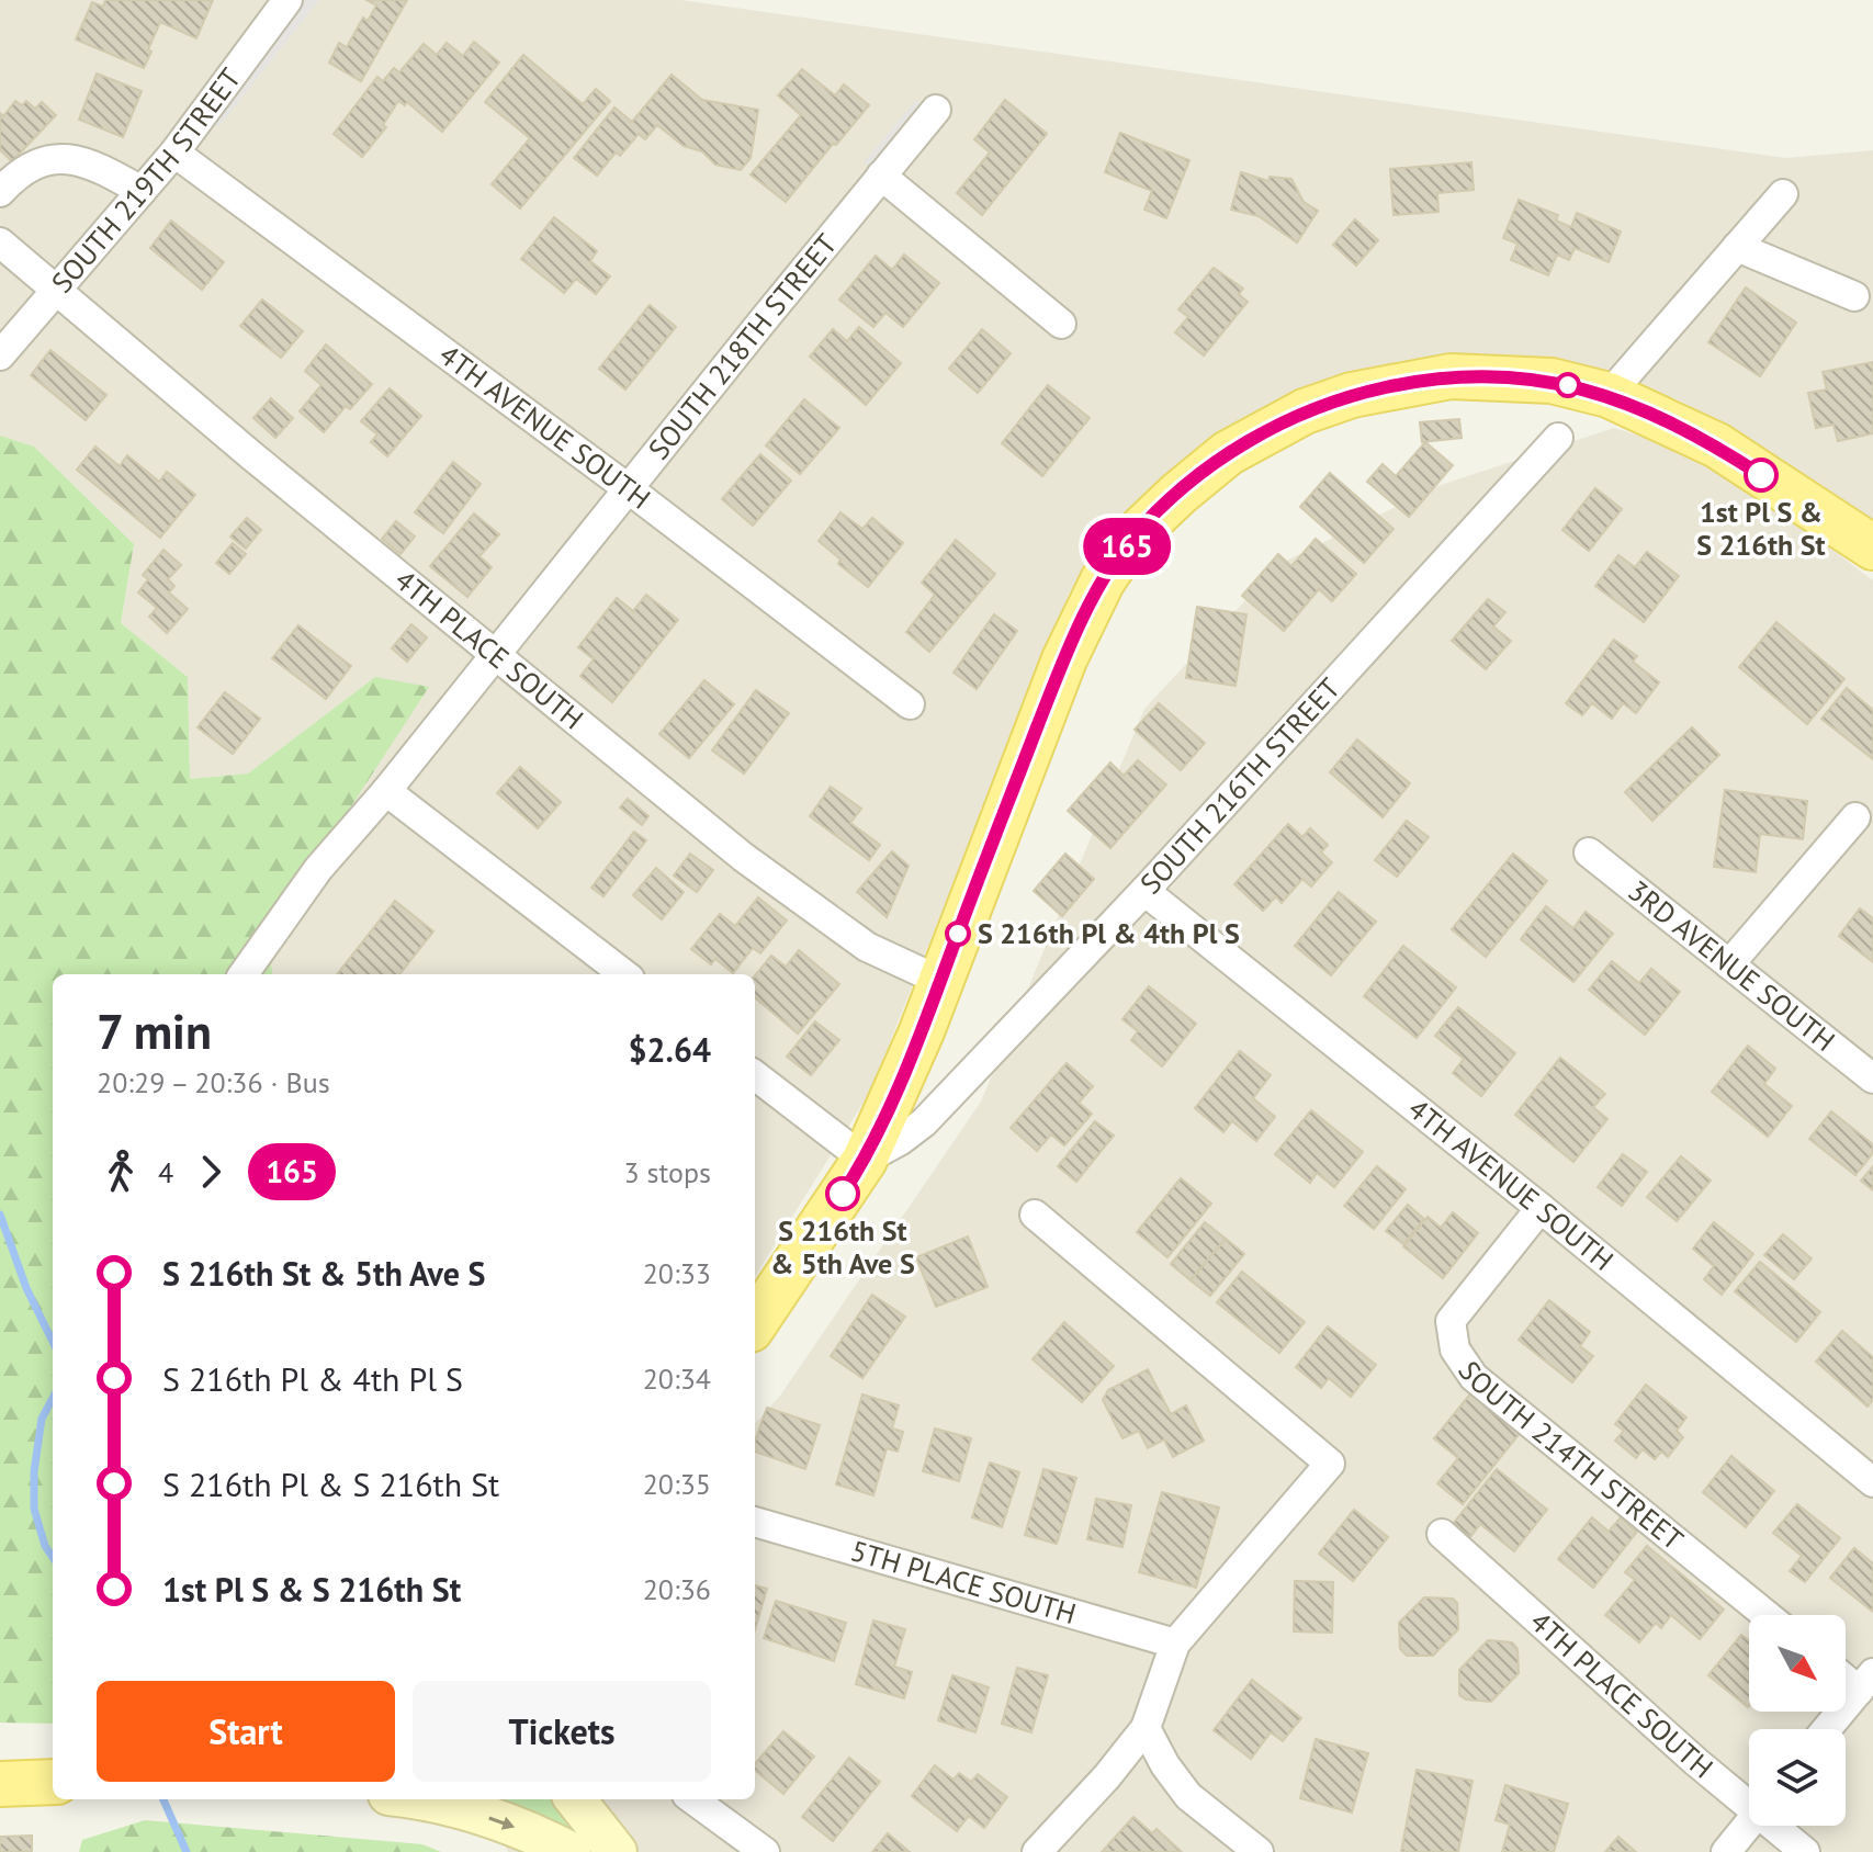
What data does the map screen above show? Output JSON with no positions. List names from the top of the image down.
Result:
{
  "streets": {
    "main road": ["SOUTH 216TH STREET"],
    "street": [
      "SOUTH 219TH STREET",
      "SOUTH 218TH STREET",
      "4TH AVENUE SOUTH",
      "4TH PLACE SOUTH",
      "3RD AVENUE SOUTH",
      "SOUTH 214TH STREET",
      "5TH PLACE SOUTH"
    ]
  },
  "crossings": [
    ["SOUTH 219TH STREET", "4TH AVENUE SOUTH"],
    ["SOUTH 219TH STREET", "4TH PLACE SOUTH"],
    ["SOUTH 218TH STREET", "4TH AVENUE SOUTH"],
    ["SOUTH 218TH STREET", "4TH PLACE SOUTH"],
    ["4TH AVENUE SOUTH", "SOUTH 216TH STREET"],
    ["4TH AVENUE SOUTH", "SOUTH 214TH STREET"]
  ],
  "places": ["1st Pl S & S 216th St", "S 216th Pl & 4th Pl S", "S 216th St & 5th Ave S"],
  "lines": ["bus line 165"],
  "north": "bottom right",
  "page": {
    "on_map": "165",
    "heading": ["7 min", "20:29 – 20:36 · Bus", "$2.64"],
    "legs": ["4", "165", "3 stops"],
    "list": [
      {
        "name": "S 216th St & 5th Ave S",
        "value": "20:33"
      },
      {
        "name": "S 216th Pl & 4th Pl S",
        "value": "20:34"
      },
      {
        "name": "S 216th Pl & S 216th St",
        "value": "20:35"
      },
      {
        "name": "1st Pl S & S 216th St",
        "value": "20:36"
      }
    ],
    "buttons": ["Start", "Tickets"]
  }
}
